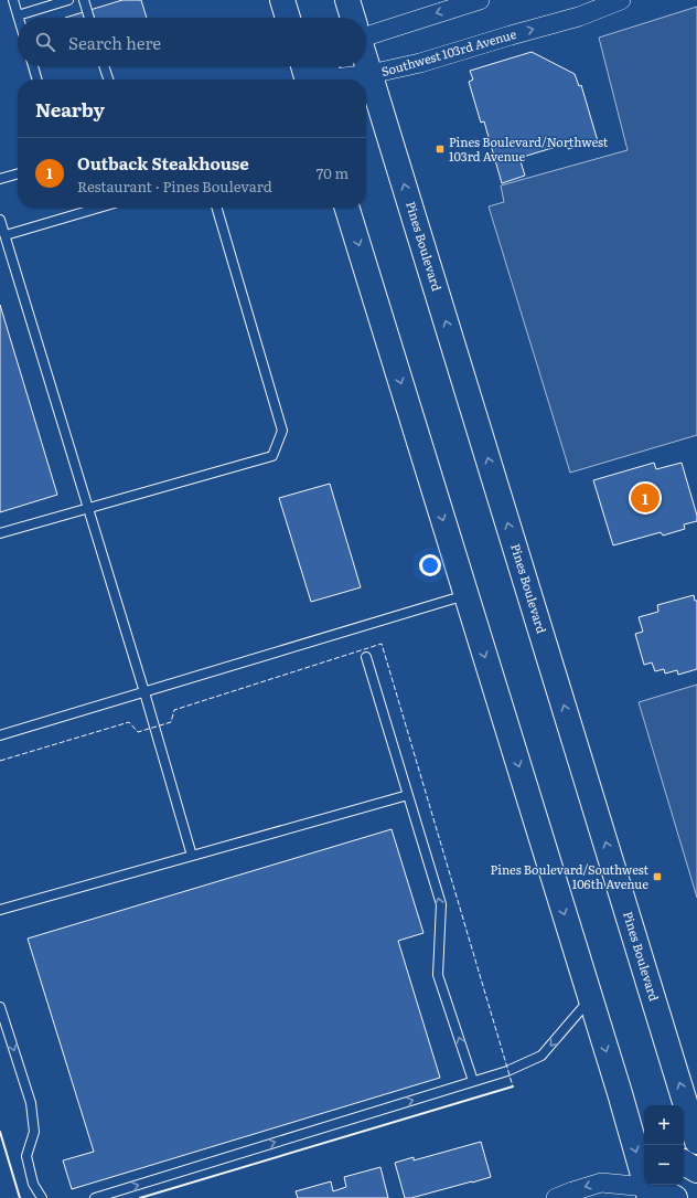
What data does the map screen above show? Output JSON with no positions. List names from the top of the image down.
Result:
{
  "streets": {
    "highway": ["Pines Boulevard"],
    "street": ["Southwest 103rd Avenue"]
  },
  "crossings": [
    ["Southwest 103rd Avenue", "Pines Boulevard"]
  ],
  "places": {
    "transit": ["Pines Boulevard/Northwest 103rd Avenue", "Pines Boulevard/Southwest 106th Avenue"]
  },
  "page": {
    "search": "Search here",
    "heading": "Nearby",
    "list": [
      {
        "mark": "1",
        "name": "Outback Steakhouse",
        "note": "Restaurant · Pines Boulevard",
        "value": "70 m"
      }
    ],
    "pins": "1",
    "map_buttons": ["+", "−"]
  }
}
